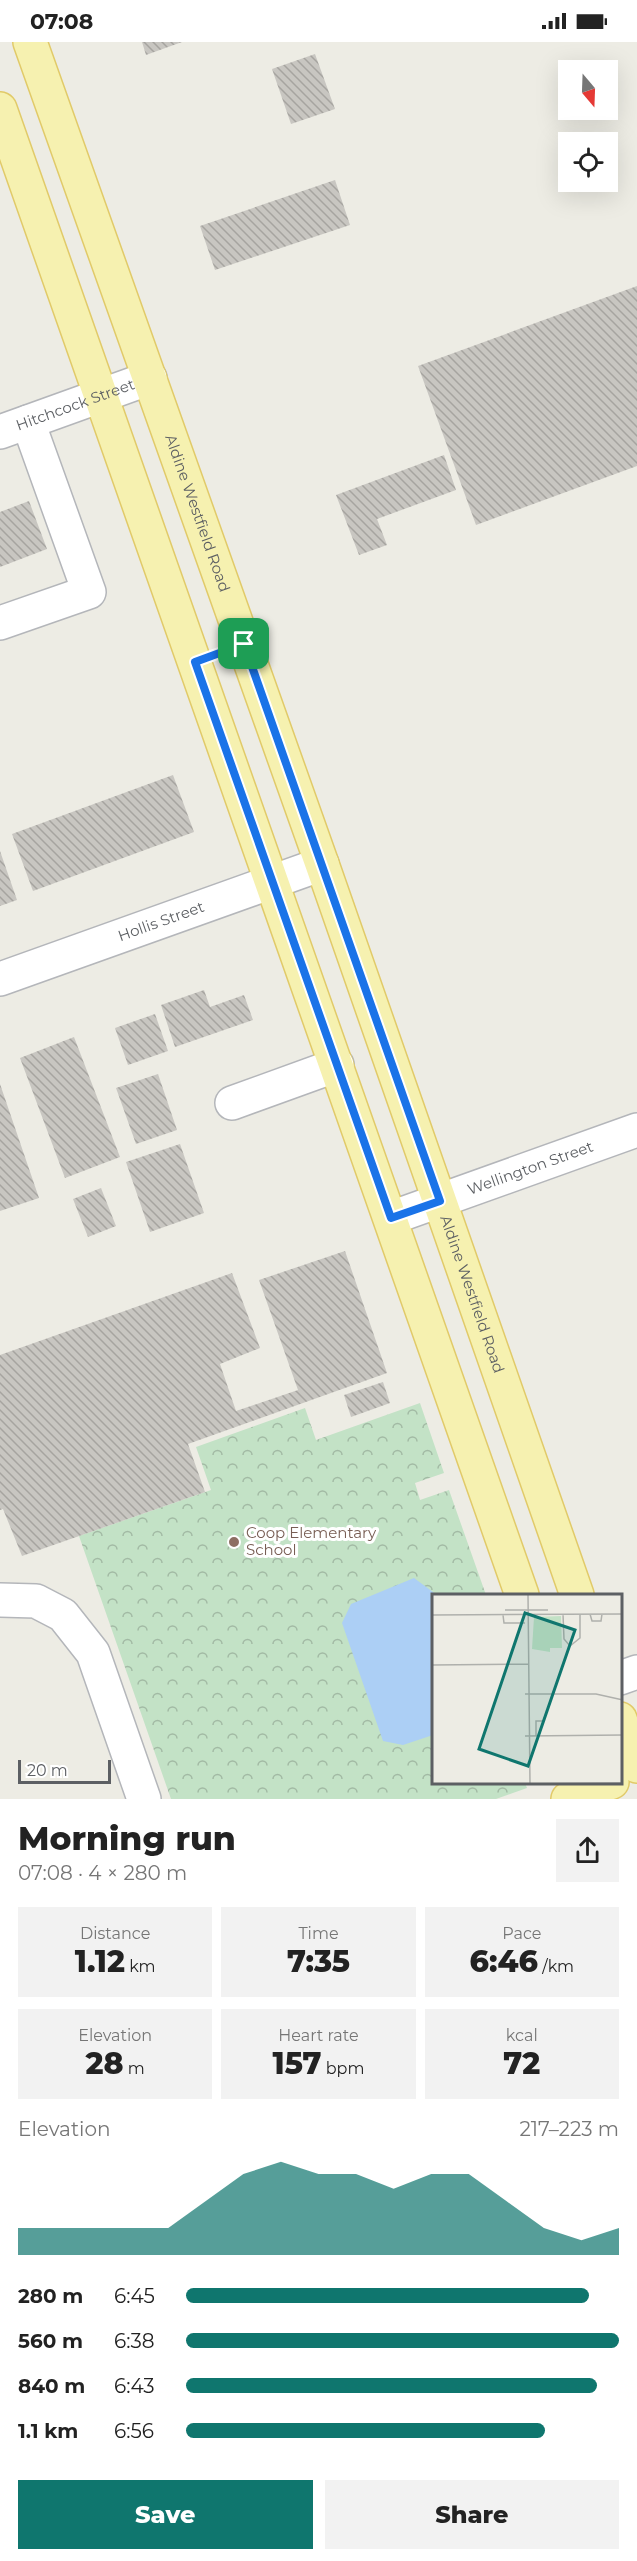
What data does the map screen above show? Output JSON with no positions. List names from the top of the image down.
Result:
{
  "streets": {
    "main road": ["Aldine Westfield Road"],
    "street": ["Hitchcock Street", "Hollis Street", "Wellington Street"]
  },
  "crossings": [
    ["Hitchcock Street", "Aldine Westfield Road"],
    ["Aldine Westfield Road", "Hollis Street"],
    ["Aldine Westfield Road", "Wellington Street"]
  ],
  "places": ["Coop Elementary School"],
  "scale_bar": "20 m",
  "north": "bottom",
  "page": {
    "status": "07:08",
    "scale": "20 m",
    "heading": ["Morning run", "07:08 · 4 × 280 m"],
    "stats": [
      ["Distance", "1.12 km"],
      ["Time", "7:35"],
      ["Pace", "6:46 /km"],
      ["Elevation", "28 m"],
      ["Heart rate", "157 bpm"],
      ["kcal", "72"]
    ],
    "chart": ["Elevation", "217–223 m"],
    "list": [
      {
        "name": "280 m",
        "note": "6:45"
      },
      {
        "name": "560 m",
        "note": "6:38"
      },
      {
        "name": "840 m",
        "note": "6:43"
      },
      {
        "name": "1.1 km",
        "note": "6:56"
      }
    ],
    "buttons": ["Save", "Share"]
  }
}
